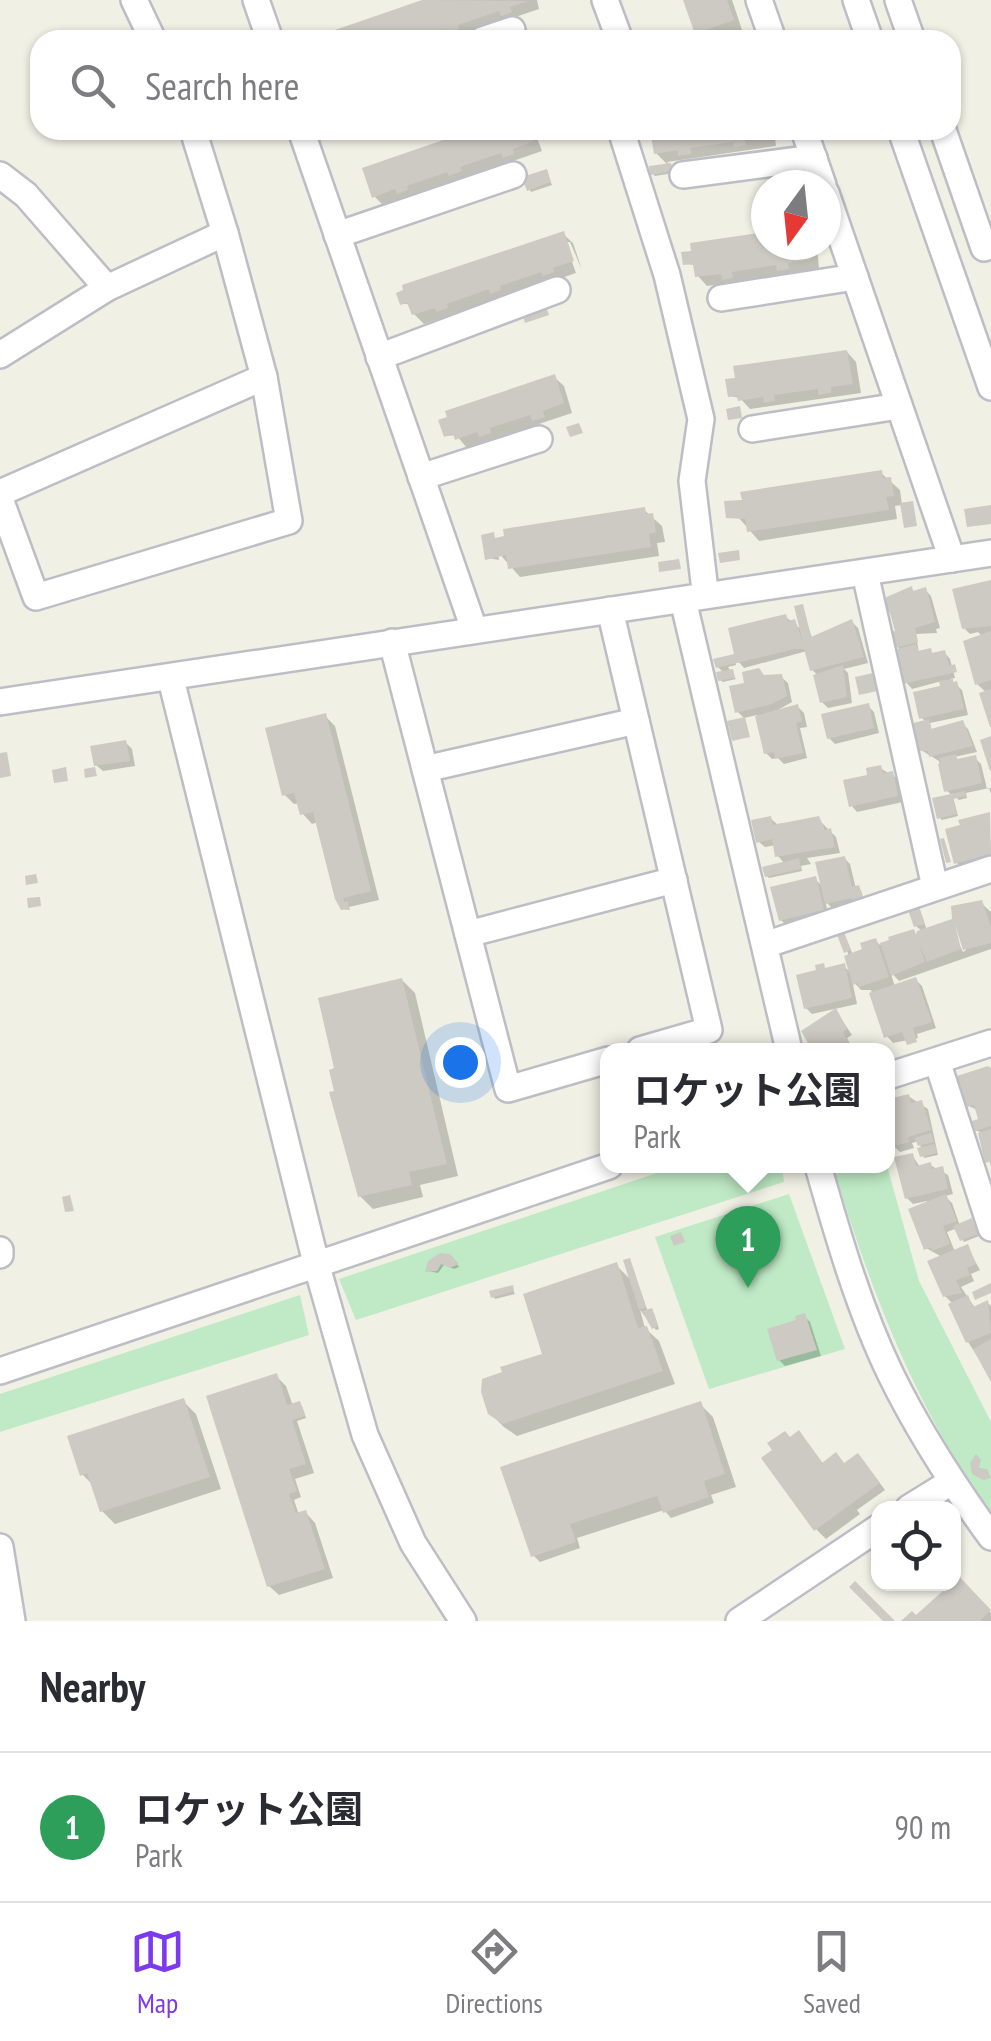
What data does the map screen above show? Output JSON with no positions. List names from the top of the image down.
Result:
{
  "north": "bottom",
  "page": {
    "search": "Search here",
    "popup": ["ロケット公園", "Park"],
    "pins": "1",
    "heading": "Nearby",
    "list": [
      {
        "mark": "1",
        "name": "ロケット公園",
        "note": "Park",
        "value": "90 m"
      }
    ],
    "nav": ["Map", "Directions", "Saved"]
  }
}
